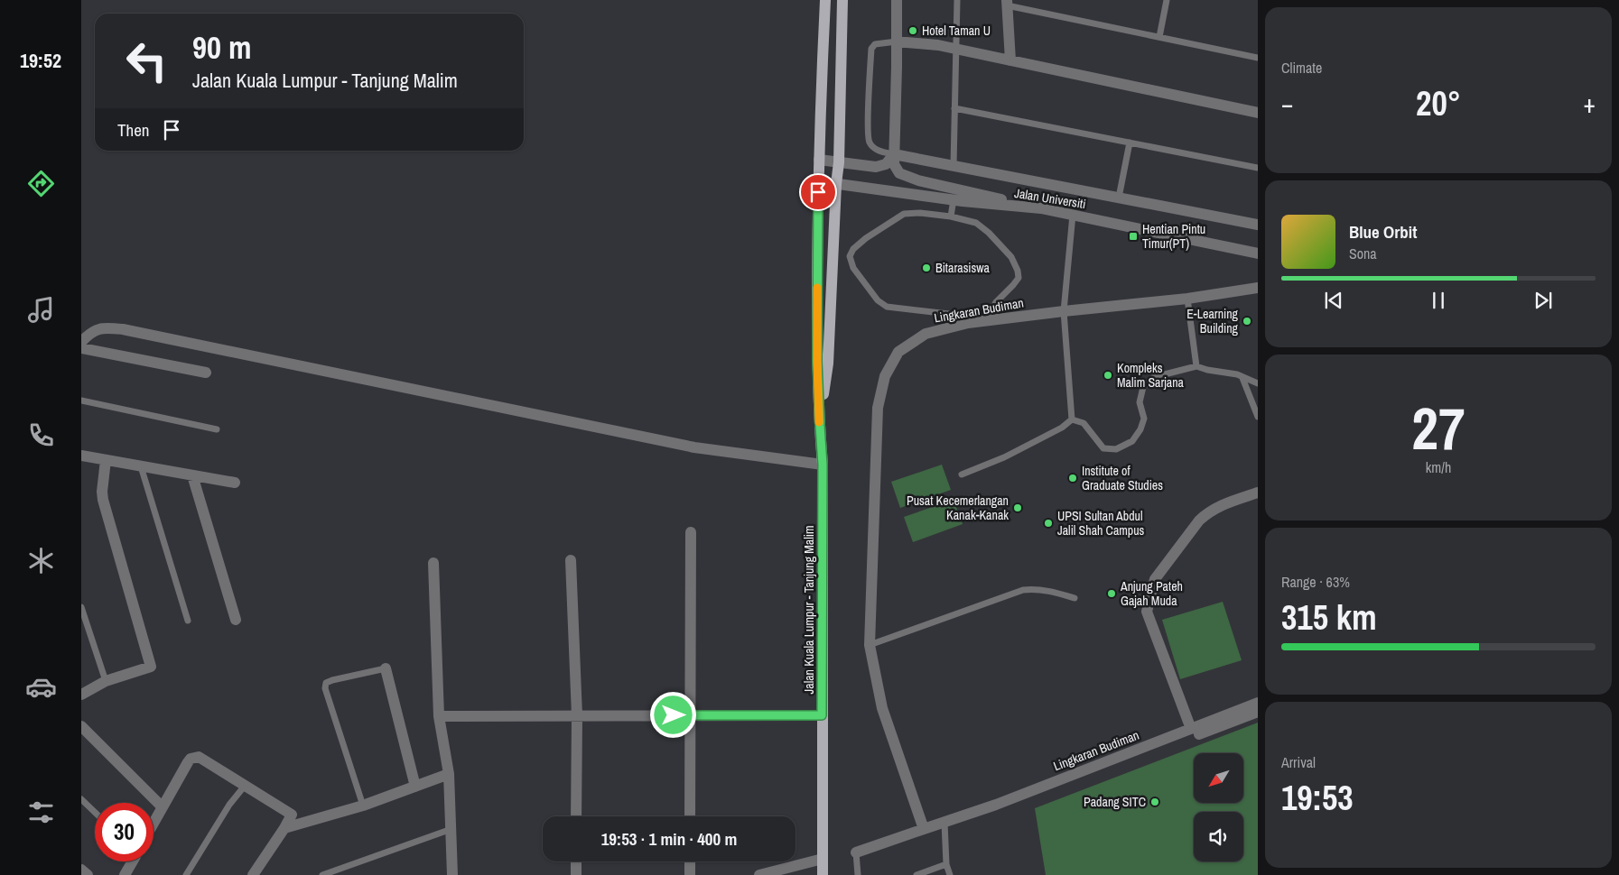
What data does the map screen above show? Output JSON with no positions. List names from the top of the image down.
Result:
{
  "streets": {
    "main road": ["Jalan Kuala Lumpur - Tanjung Malim"],
    "street": ["Jalan Universiti", "Lingkaran Budiman"]
  },
  "crossings": [
    ["Jalan Universiti", "Jalan Kuala Lumpur - Tanjung Malim"]
  ],
  "places": {
    "other": [
      "Hotel Taman U",
      "Bitarasiswa",
      "E-Learning Building",
      "Kompleks Malim Sarjana",
      "Institute of Graduate Studies",
      "Pusat Kecemerlangan Kanak-Kanak",
      "UPSI Sultan Abdul Jalil Shah Campus",
      "Anjung Pateh Gajah Muda",
      "Padang SITC"
    ],
    "transit": ["Hentian Pintu Timur(PT)"]
  },
  "north": "bottom left",
  "page": {
    "tabs": "19:52",
    "tile": [
      "Climate",
      ["27", "km/h"],
      ["Range · 63%", "315 km"],
      ["Arrival", "19:53"]
    ],
    "turn": ["90 m", "Jalan Kuala Lumpur - Tanjung Malim"],
    "heat": ["−", "20°", "+"],
    "then": "Then",
    "song": ["Blue Orbit", "Sona"],
    "limit": "30",
    "trip": "19:53 · 1 min · 400 m"
  }
}
